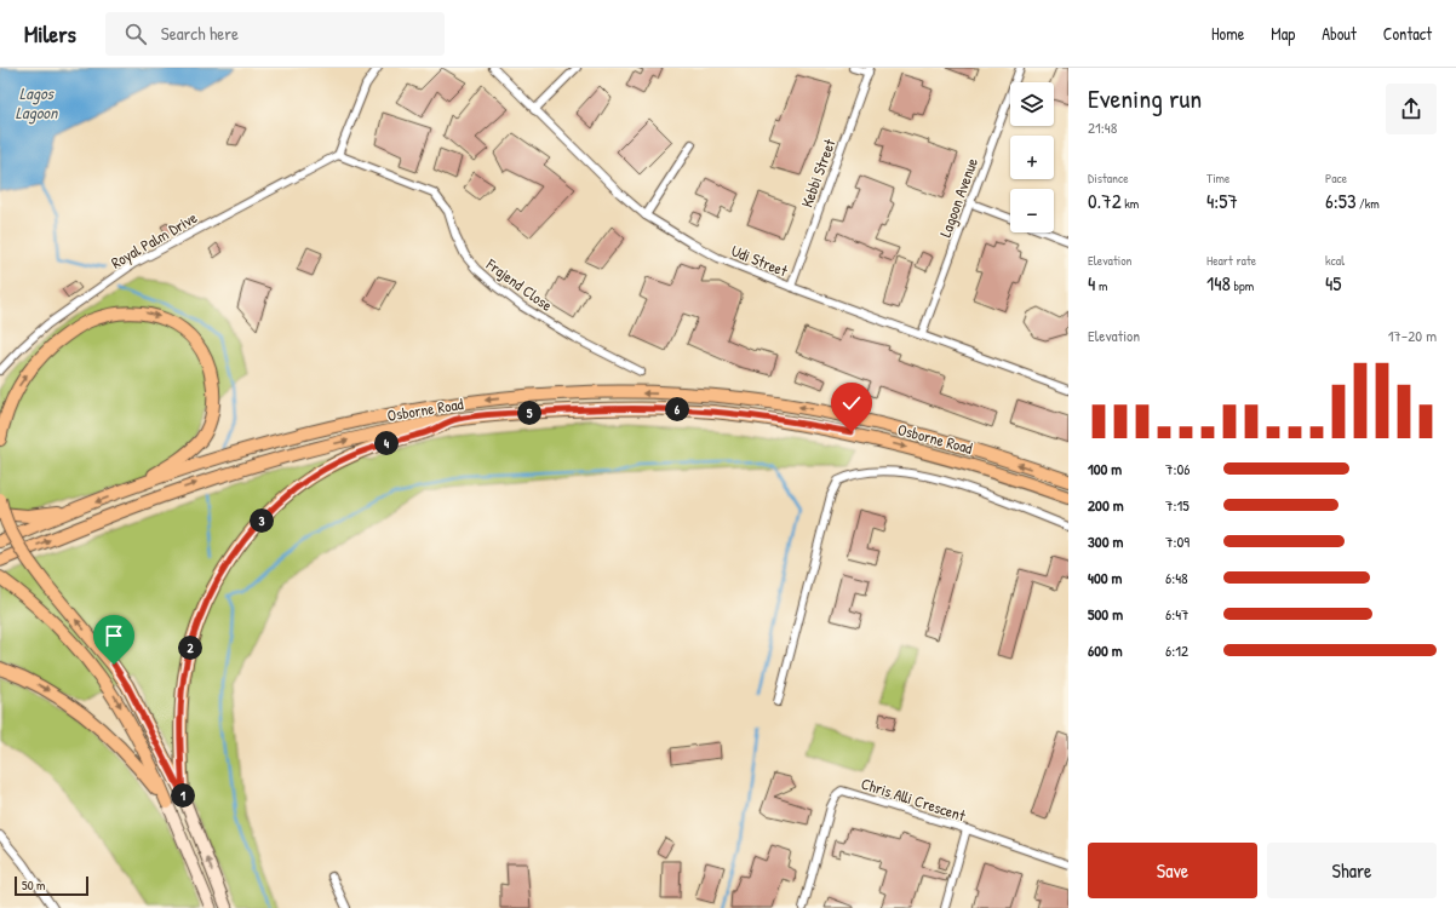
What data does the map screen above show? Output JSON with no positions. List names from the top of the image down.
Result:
{
  "streets": {
    "main road": ["Osborne Road"],
    "street": [
      "Kebbi Street",
      "Lagoon Avenue",
      "Royal Palm Drive",
      "Udi Street",
      "Frajend Close",
      "Chris Alli Crescent"
    ]
  },
  "crossings": [
    ["Kebbi Street", "Udi Street"],
    ["Lagoon Avenue", "Udi Street"],
    ["Royal Palm Drive", "Frajend Close"]
  ],
  "water": ["Lagos Lagoon"],
  "scale_bar": "50 m",
  "page": {
    "header": "Milers",
    "search": "Search here",
    "nav": [
      "Home",
      "Map",
      "About",
      "Contact"
    ],
    "heading": ["Evening run", "21:48"],
    "map_buttons": ["+", "−"],
    "stats": [
      ["Distance", "0.72 km"],
      ["Time", "4:57"],
      ["Pace", "6:53 /km"],
      ["Elevation", "4 m"],
      ["Heart rate", "148 bpm"],
      ["kcal", "45"]
    ],
    "chart": ["Elevation", "17–20 m"],
    "pins": [
      "6",
      "5",
      "4",
      "3",
      "2",
      "1"
    ],
    "list": [
      {
        "name": "100 m",
        "note": "7:06"
      },
      {
        "name": "200 m",
        "note": "7:15"
      },
      {
        "name": "300 m",
        "note": "7:09"
      },
      {
        "name": "400 m",
        "note": "6:48"
      },
      {
        "name": "500 m",
        "note": "6:47"
      },
      {
        "name": "600 m",
        "note": "6:12"
      }
    ],
    "buttons": ["Save", "Share"],
    "scale": "50 m"
  }
}
